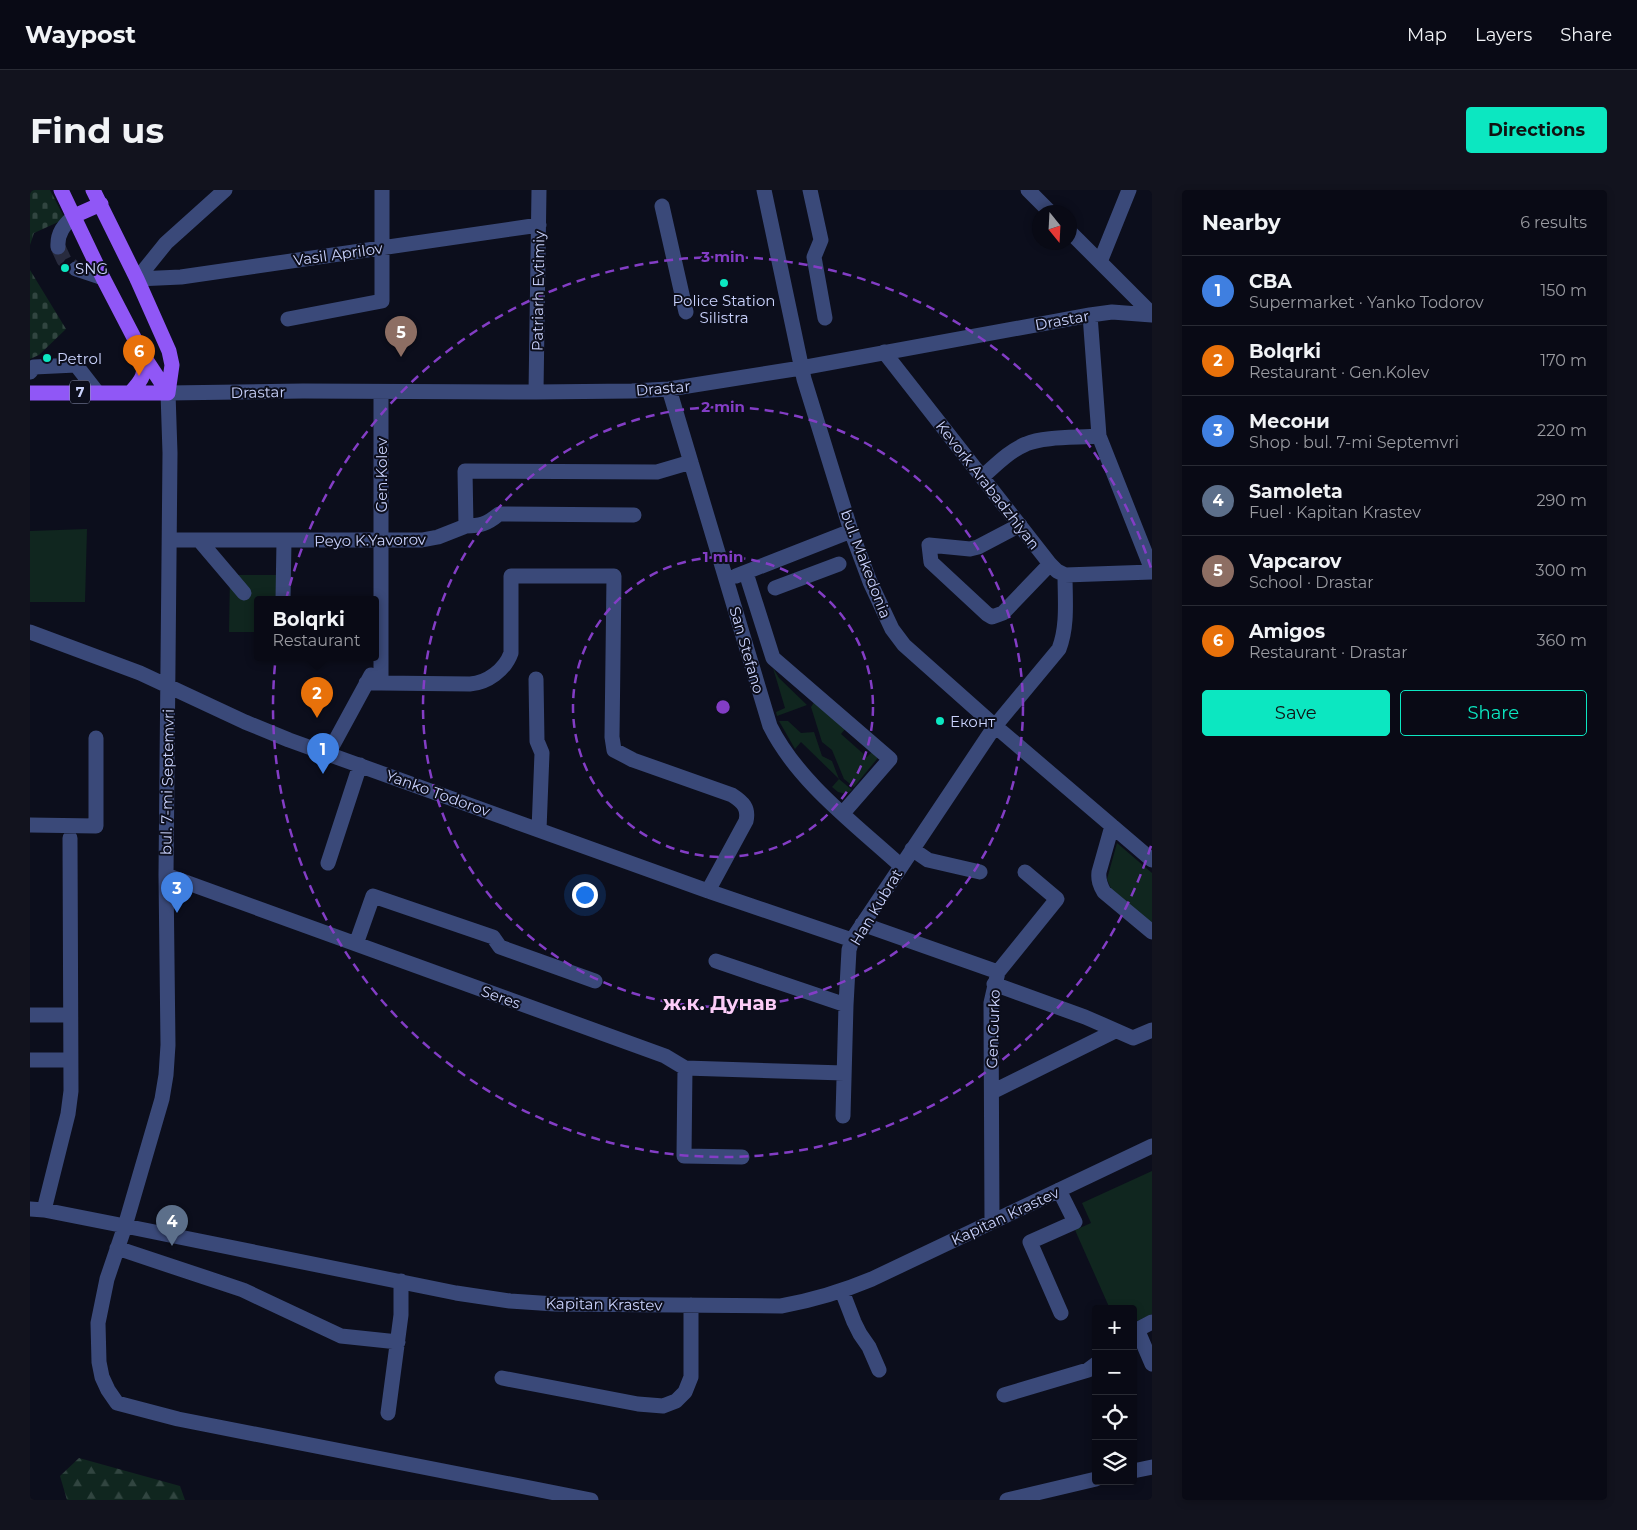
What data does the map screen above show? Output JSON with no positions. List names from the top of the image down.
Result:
{
  "streets": {
    "main road": ["7"],
    "street": [
      "Vasil Aprilov",
      "Patriarh Evtimiy",
      "Drastar",
      "Gen.Kolev",
      "Kevork Arabadzhiyan",
      "Peyo K.Yavorov",
      "bul. Makedonia",
      "San Stefano",
      "bul. 7-mi Septemvri",
      "Yanko Todorov",
      "Han Kubrat",
      "Seres",
      "Gen.Gurko",
      "Kapitan Krastev"
    ]
  },
  "crossings": [
    ["Vasil Aprilov", "Patriarh Evtimiy"],
    ["Patriarh Evtimiy", "Drastar"],
    ["Drastar", "7"],
    ["Drastar", "Gen.Kolev"],
    ["Drastar", "Kevork Arabadzhiyan"],
    ["Drastar", "bul. Makedonia"],
    ["Drastar", "San Stefano"],
    ["Drastar", "bul. 7-mi Septemvri"],
    ["7", "bul. 7-mi Septemvri"],
    ["Gen.Kolev", "Peyo K.Yavorov"],
    ["Gen.Kolev", "Yanko Todorov"],
    ["Kevork Arabadzhiyan", "Han Kubrat"],
    ["Peyo K.Yavorov", "bul. 7-mi Septemvri"],
    ["bul. Makedonia", "Han Kubrat"],
    ["San Stefano", "Han Kubrat"],
    ["bul. 7-mi Septemvri", "Yanko Todorov"],
    ["bul. 7-mi Septemvri", "Seres"],
    ["bul. 7-mi Septemvri", "Kapitan Krastev"],
    ["Yanko Todorov", "Han Kubrat"],
    ["Han Kubrat", "Seres"],
    ["Gen.Gurko", "Kapitan Krastev"]
  ],
  "districts": ["ж.к. Дунав"],
  "places": [
    "SNG",
    "Police Station Silistra",
    "Petrol",
    "Еконт"
  ],
  "north": "bottom",
  "page": {
    "header": "Waypost",
    "nav": ["Map", "Layers", "Share"],
    "buttons": [
      "Directions",
      ["Save", "Share"]
    ],
    "title": "Find us",
    "heading": ["Nearby", "6 results"],
    "list": [
      {
        "mark": "1",
        "name": "CBA",
        "note": "Supermarket · Yanko Todorov",
        "value": "150 m"
      },
      {
        "mark": "2",
        "name": "Bolqrki",
        "note": "Restaurant · Gen.Kolev",
        "value": "170 m"
      },
      {
        "mark": "3",
        "name": "Месони",
        "note": "Shop · bul. 7-mi Septemvri",
        "value": "220 m"
      },
      {
        "mark": "4",
        "name": "Samoleta",
        "note": "Fuel · Kapitan Krastev",
        "value": "290 m"
      },
      {
        "mark": "5",
        "name": "Vapcarov",
        "note": "School · Drastar",
        "value": "300 m"
      },
      {
        "mark": "6",
        "name": "Amigos",
        "note": "Restaurant · Drastar",
        "value": "360 m"
      }
    ],
    "pins": [
      "5",
      "6",
      "2",
      "1",
      "3",
      "4"
    ],
    "popup": ["Bolqrki", "Restaurant"],
    "map_buttons": ["+", "−"]
  },
  "rings": ["3 min", "2 min", "1 min"]
}
